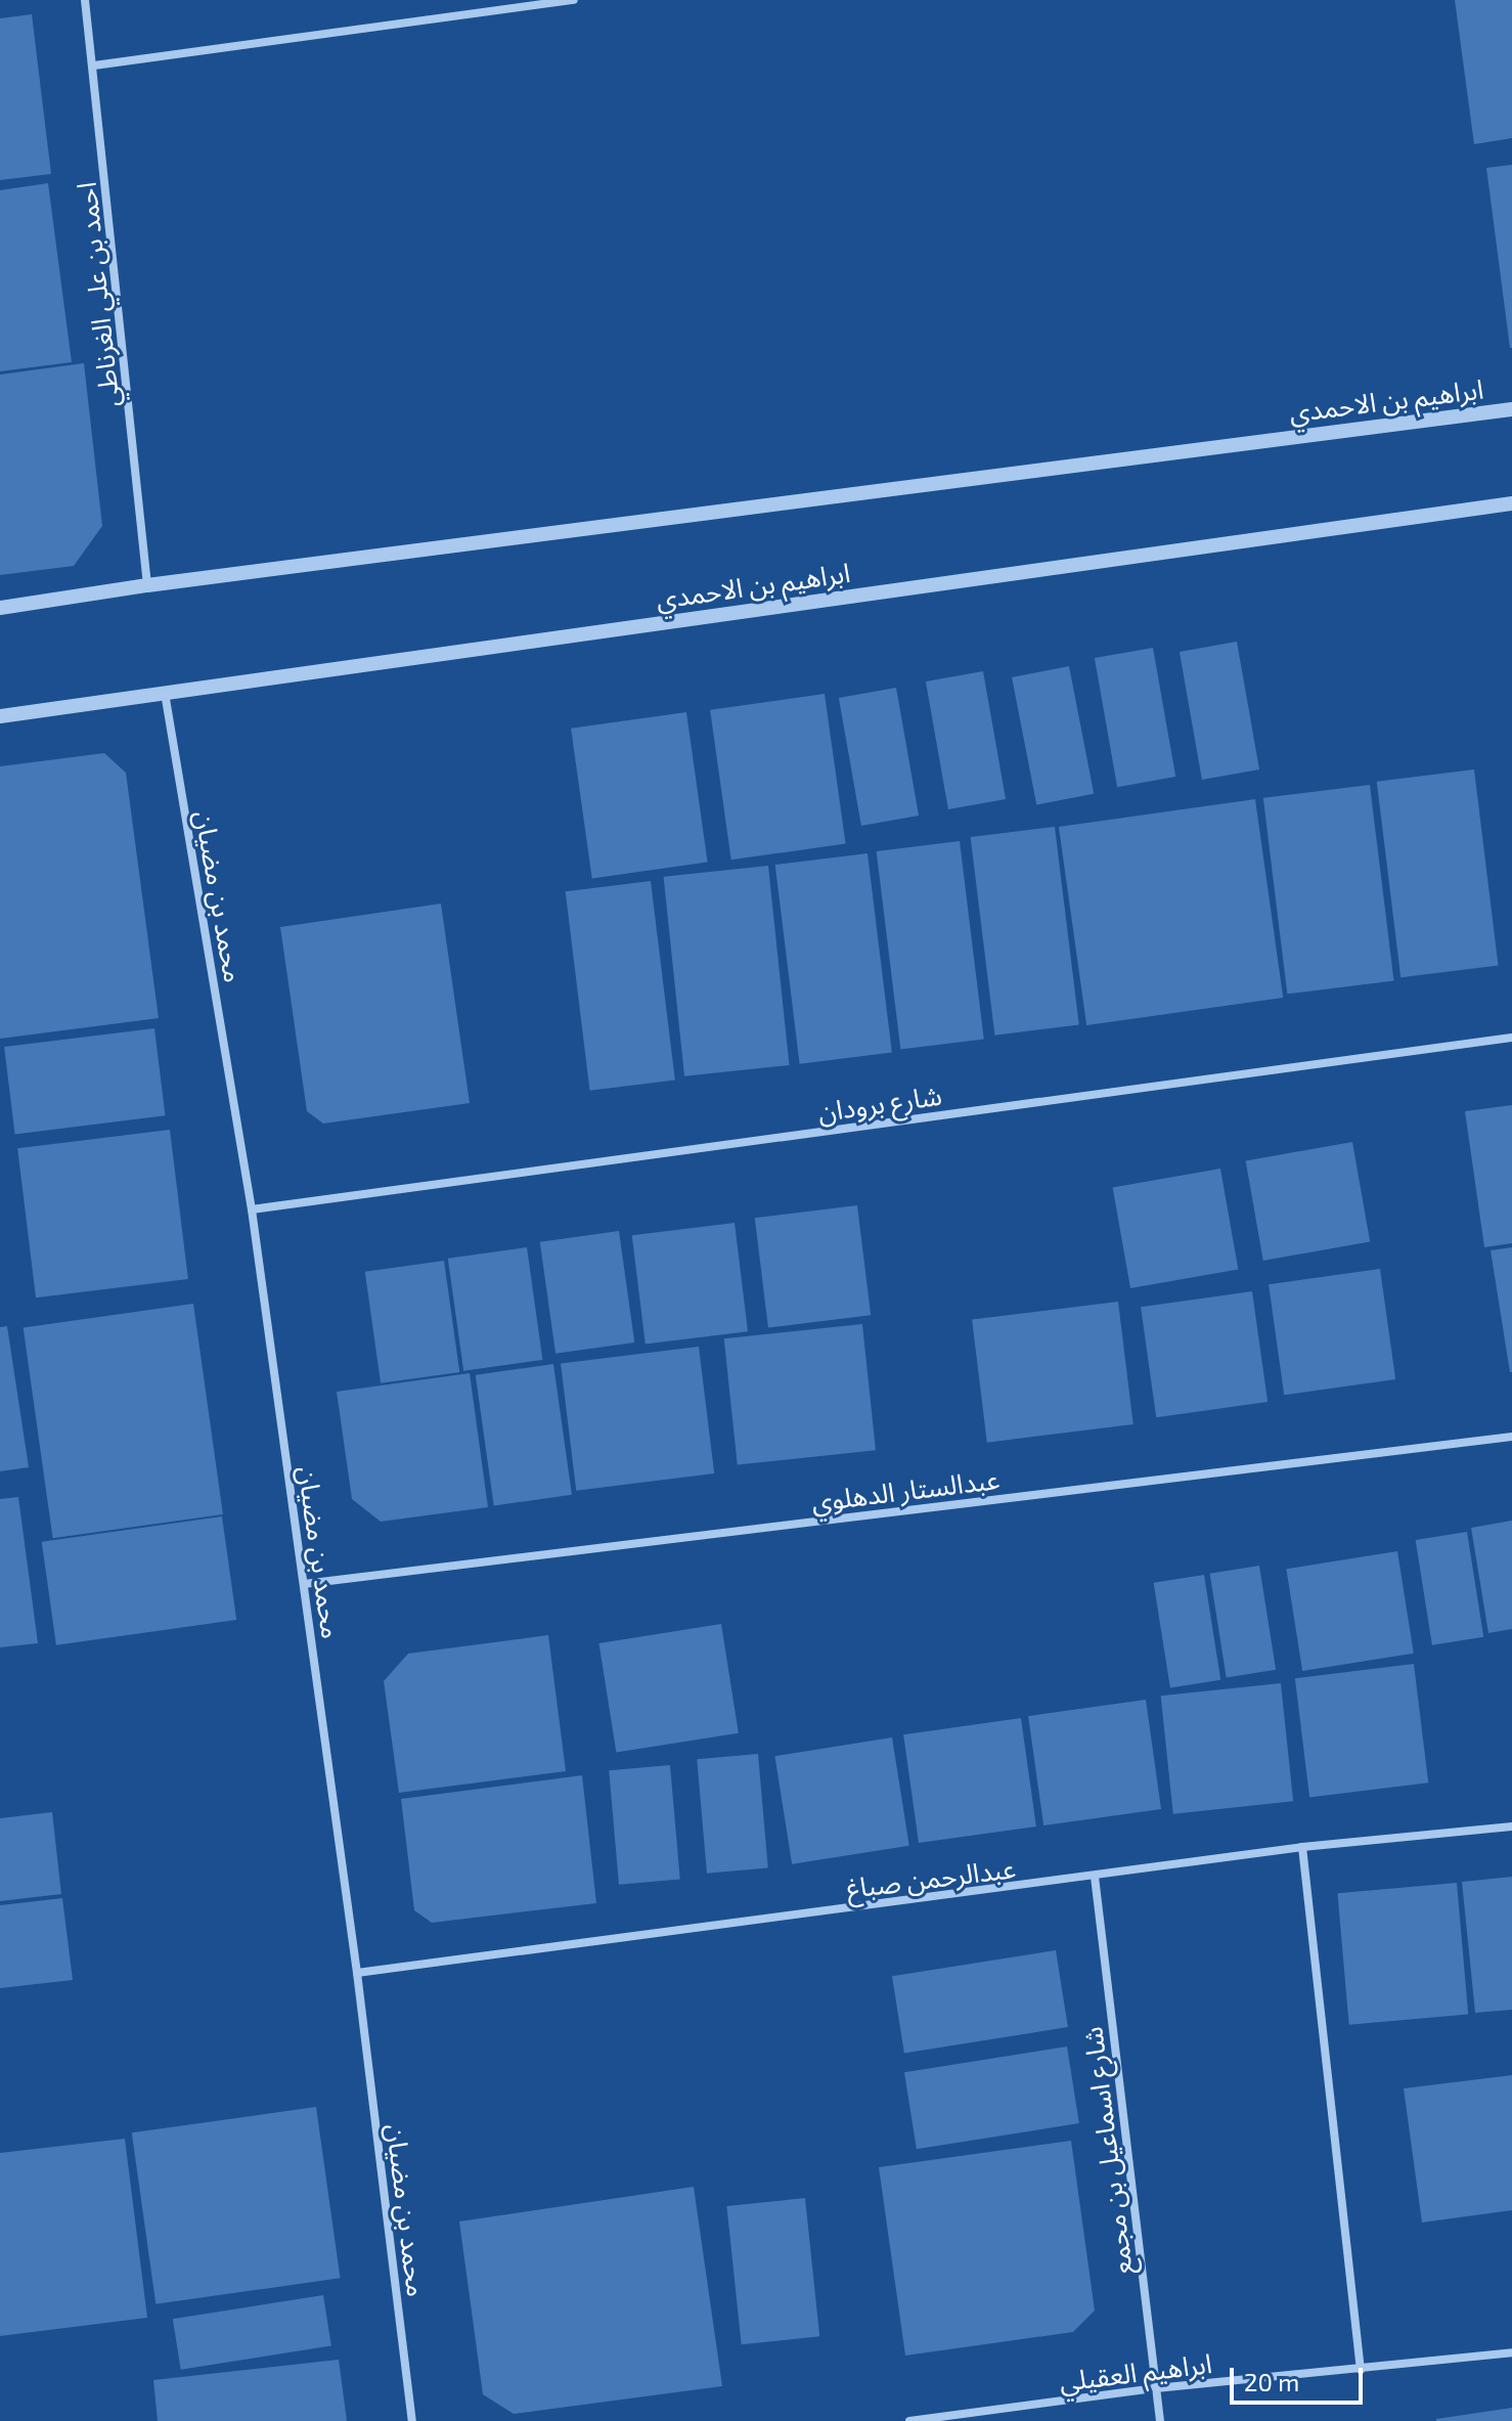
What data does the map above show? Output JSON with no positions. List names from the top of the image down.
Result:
{
  "streets": {
    "street": [
      "احمد بن علي الغرناطي",
      "ابراهيم بن الاحمدي",
      "محمد بن مضيان",
      "شارع برودان",
      "عبدالستار الدهلوي",
      "عبدالرحمن صباغ",
      "شارع اسماعيل بن مجمع",
      "ابراهيم العقيلي"
    ]
  },
  "crossings": [
    ["احمد بن علي الغرناطي", "ابراهيم بن الاحمدي"],
    ["ابراهيم بن الاحمدي", "محمد بن مضيان"],
    ["محمد بن مضيان", "شارع برودان"],
    ["محمد بن مضيان", "عبدالستار الدهلوي"],
    ["محمد بن مضيان", "عبدالرحمن صباغ"],
    ["عبدالرحمن صباغ", "شارع اسماعيل بن مجمع"],
    ["شارع اسماعيل بن مجمع", "ابراهيم العقيلي"]
  ],
  "scale_bar": "20 m"
}
